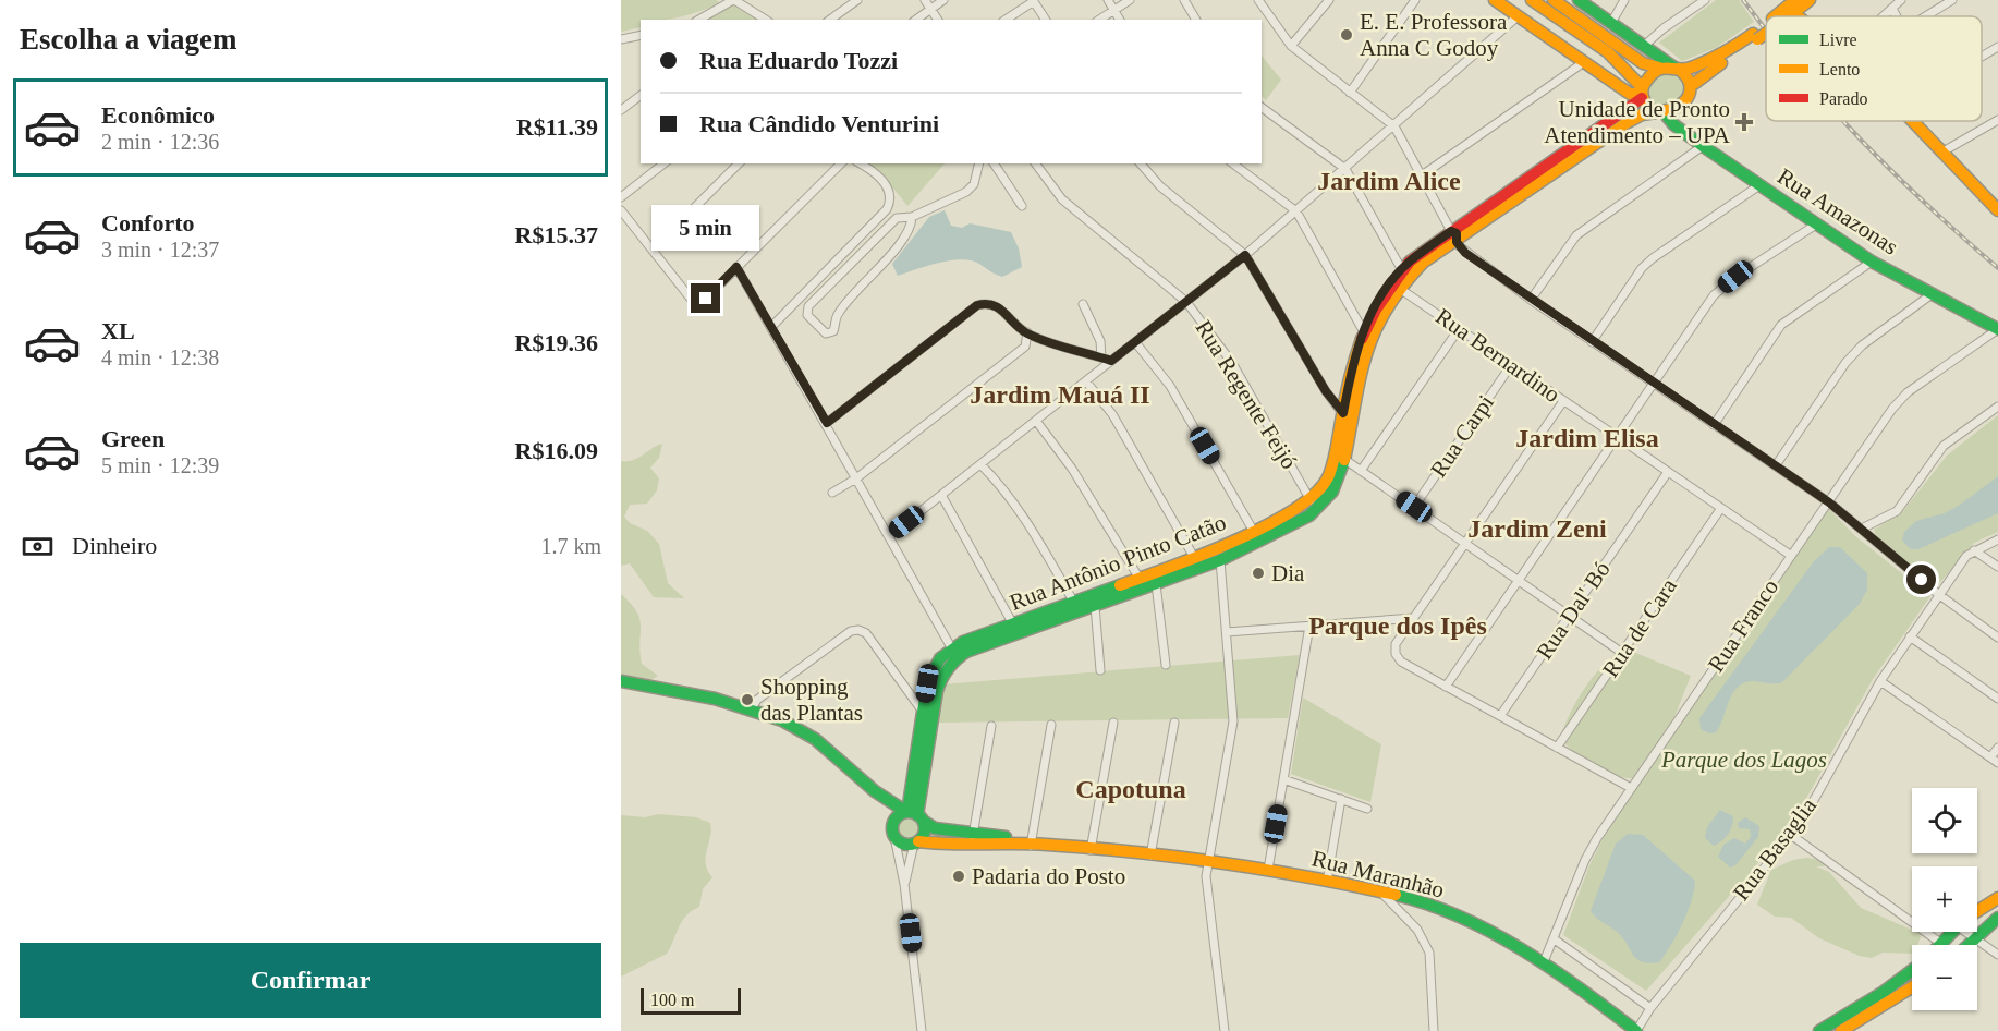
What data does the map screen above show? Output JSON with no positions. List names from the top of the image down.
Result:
{
  "streets": {
    "main road": ["Rua Amazonas", "Rua Antônio Pinto Catão", "Rua Maranhão"],
    "street": [
      "Rua Bernardino",
      "Rua Regente Feijó",
      "Rua Carpi",
      "Rua Dal' Bó",
      "Rua Franco",
      "Rua de Cara",
      "Rua Basaglia"
    ]
  },
  "crossings": [
    ["Rua Amazonas", "Rua Antônio Pinto Catão"],
    ["Rua Amazonas", "Rua Franco"],
    ["Rua Bernardino", "Rua Carpi"],
    ["Rua Bernardino", "Rua Antônio Pinto Catão"],
    ["Rua Bernardino", "Rua Dal' Bó"],
    ["Rua Bernardino", "Rua Franco"],
    ["Rua Bernardino", "Rua de Cara"],
    ["Rua Regente Feijó", "Rua Antônio Pinto Catão"],
    ["Rua Antônio Pinto Catão", "Rua Maranhão"],
    ["Rua Franco", "Rua Maranhão"],
    ["Rua Basaglia", "Rua Maranhão"]
  ],
  "districts": [
    "Jardim Alice",
    "Jardim Mauá II",
    "Jardim Elisa",
    "Jardim Zeni",
    "Parque dos Ipês",
    "Capotuna"
  ],
  "parks": ["Parque dos Lagos"],
  "places": {
    "other": [
      "E. E. Professora Anna C Godoy",
      "Dia",
      "Shopping das Plantas",
      "Padaria do Posto"
    ],
    "health": ["Unidade de Pronto Atendimento – UPA"]
  },
  "legend": ["Livre", "Lento", "Parado"],
  "scale_bar": "100 m",
  "page": {
    "heading": "Escolha a viagem",
    "banner": ["Rua Eduardo Tozzi", "Rua Cândido Venturini"],
    "list": [
      {
        "name": "Econômico",
        "note": "2 min · 12:36",
        "value": "R$11.39"
      },
      {
        "name": "Conforto",
        "note": "3 min · 12:37",
        "value": "R$15.37"
      },
      {
        "name": "XL",
        "note": "4 min · 12:38",
        "value": "R$19.36"
      },
      {
        "name": "Green",
        "note": "5 min · 12:39",
        "value": "R$16.09"
      }
    ],
    "bubble": "5 min",
    "pay": ["Dinheiro", "1.7 km"],
    "map_buttons": ["+", "−"],
    "buttons": "Confirmar",
    "scale": "100 m"
  }
}
